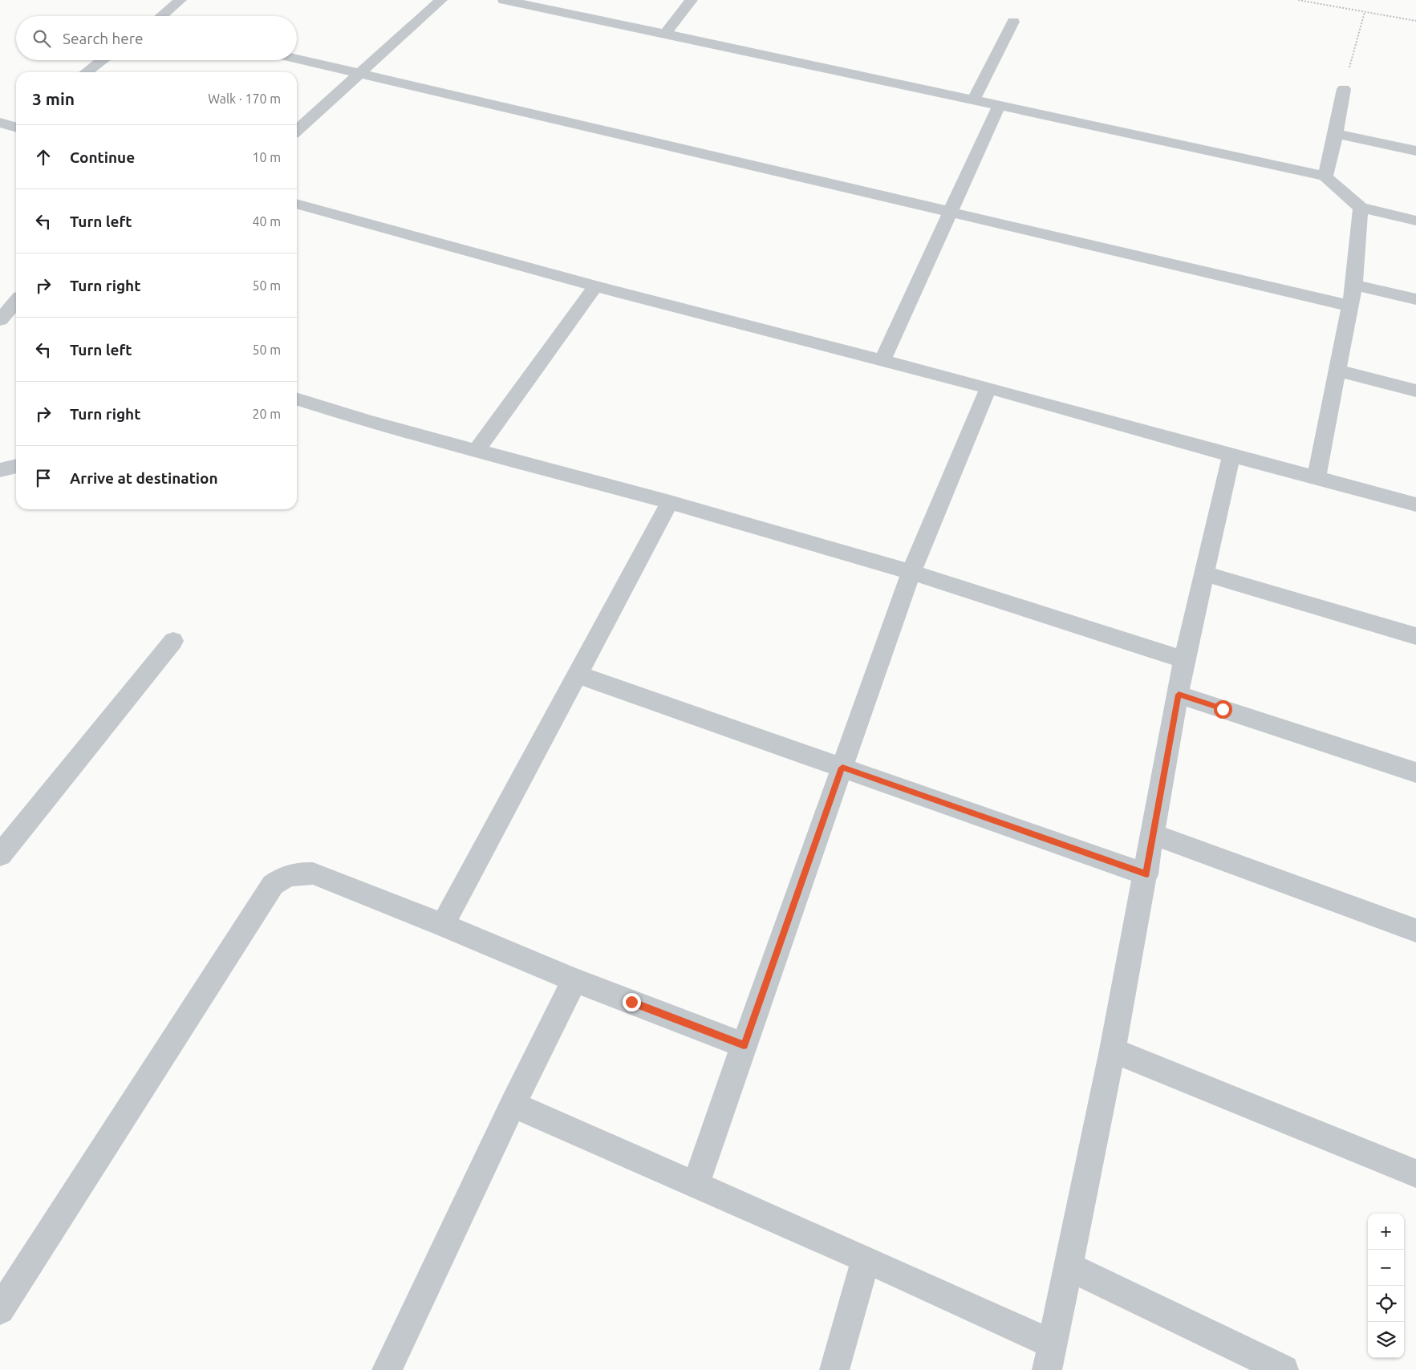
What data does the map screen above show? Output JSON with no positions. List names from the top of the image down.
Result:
{
  "page": {
    "search": "Search here",
    "heading": ["3 min", "Walk · 170 m"],
    "list": [
      ["Continue", "10 m"],
      ["Turn left", "40 m"],
      ["Turn right", "50 m"],
      ["Turn left", "50 m"],
      ["Turn right", "20 m"],
      "Arrive at destination"
    ],
    "map_buttons": ["+", "−"]
  }
}
